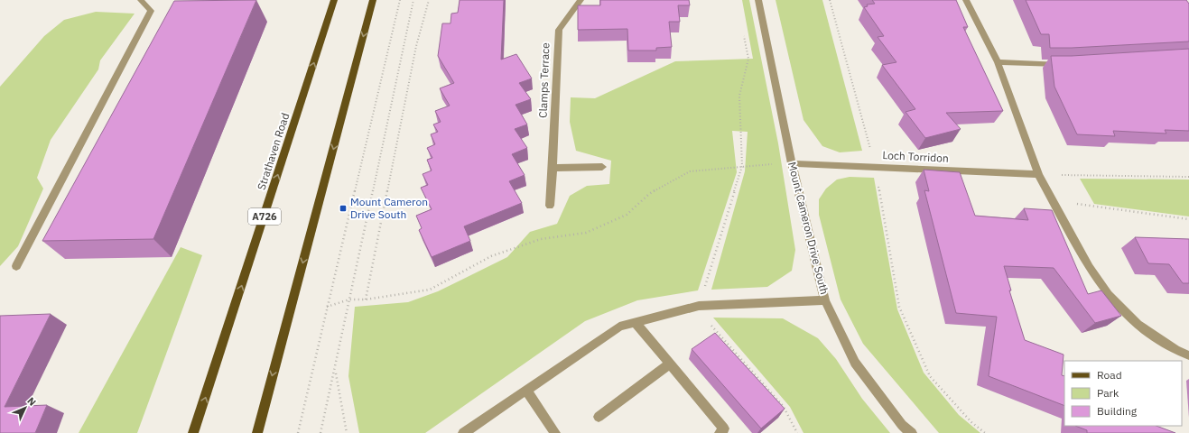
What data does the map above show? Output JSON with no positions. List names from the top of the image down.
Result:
{
  "streets": {
    "main road": ["Strathaven Road", "A726"],
    "street": ["Clamps Terrace", "Loch Torridon", "Mount Cameron Drive South"]
  },
  "crossings": [
    ["Loch Torridon", "Mount Cameron Drive South"]
  ],
  "places": {
    "transit": ["Mount Cameron Drive South"]
  },
  "legend": ["Road", "Park", "Building"],
  "north": "top right"
}
